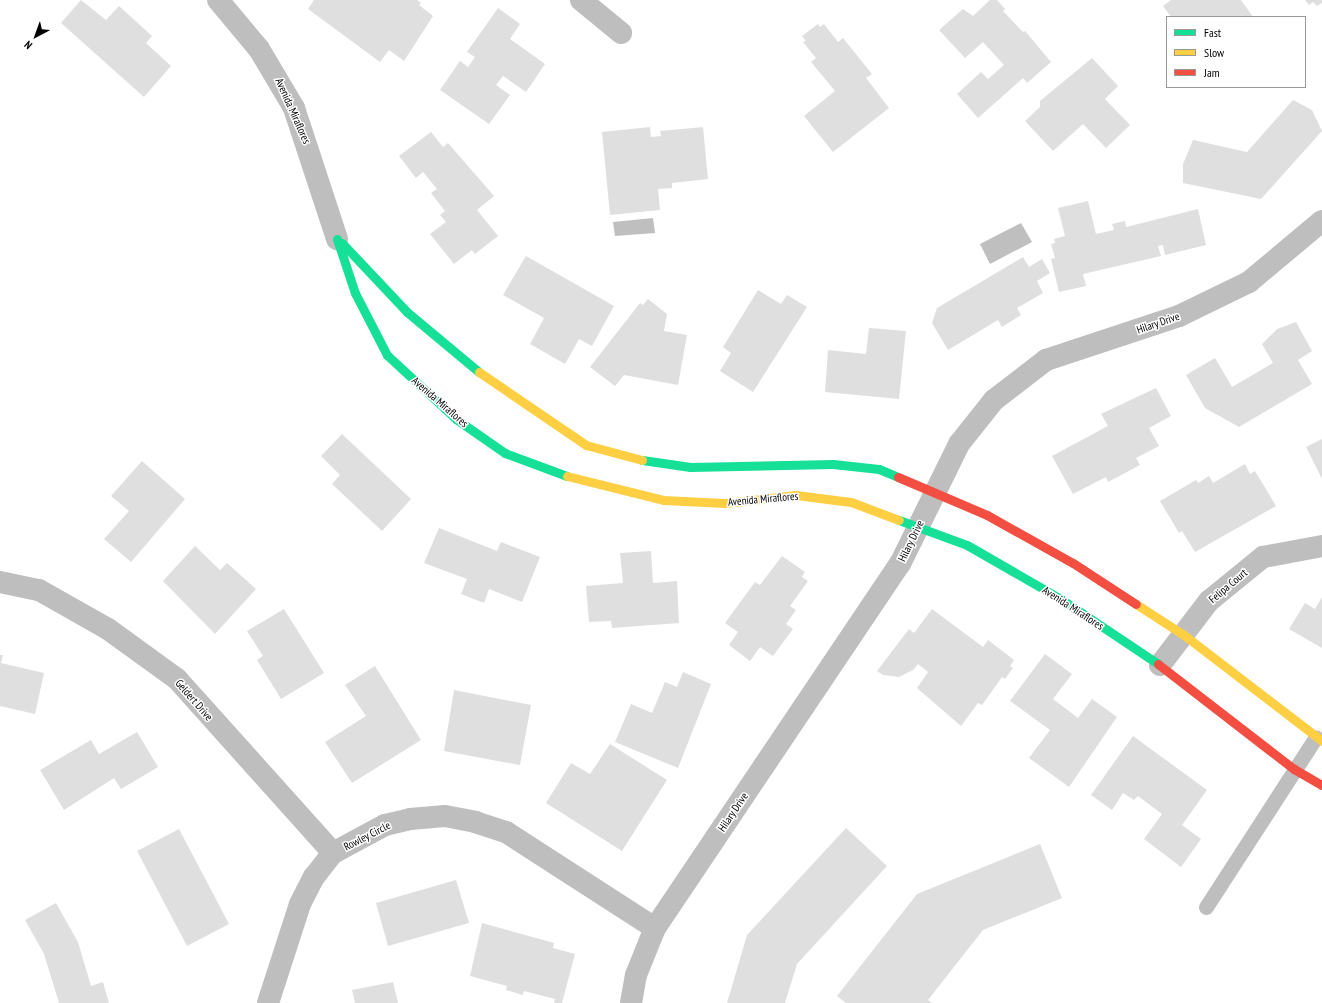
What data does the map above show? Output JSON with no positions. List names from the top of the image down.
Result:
{
  "streets": {
    "street": [
      "Avenida Miraflores",
      "Hilary Drive",
      "Felipa Court",
      "Geldert Drive",
      "Rowley Circle"
    ]
  },
  "crossings": [
    ["Avenida Miraflores", "Hilary Drive"],
    ["Avenida Miraflores", "Felipa Court"],
    ["Hilary Drive", "Rowley Circle"],
    ["Geldert Drive", "Rowley Circle"]
  ],
  "legend": ["Fast", "Slow", "Jam"],
  "north": "bottom left"
}
